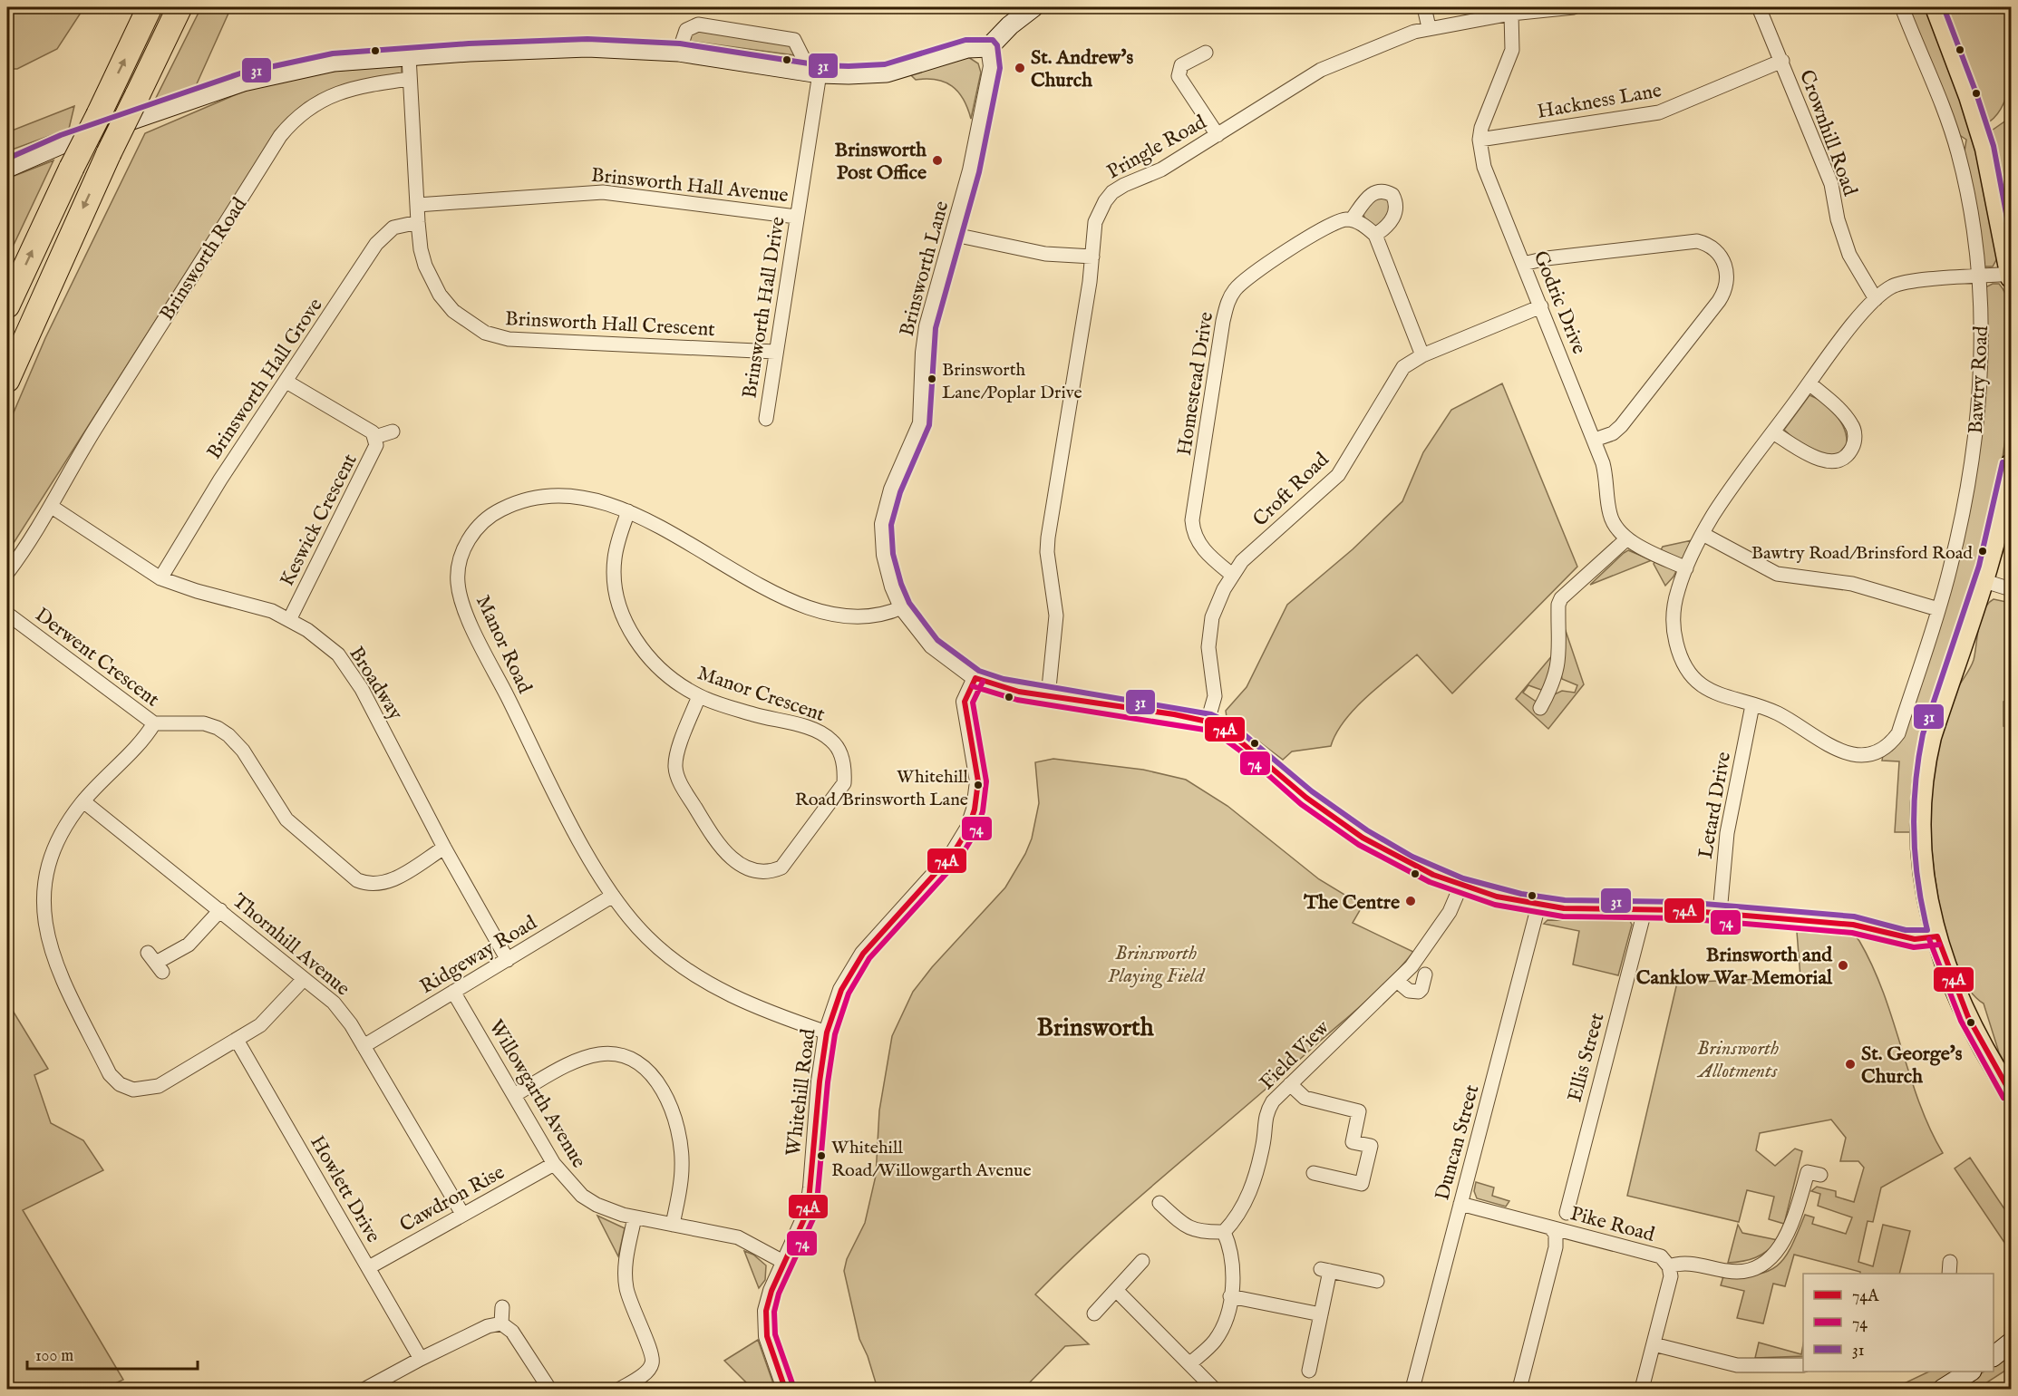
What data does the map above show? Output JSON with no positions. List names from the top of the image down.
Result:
{
  "streets": {
    "street": [
      "Hackness Lane",
      "Crownhill Road",
      "Pringle Road",
      "Brinsworth Hall Avenue",
      "Brinsworth Road",
      "Brinsworth Lane",
      "Godric Drive",
      "Brinsworth Hall Drive",
      "Brinsworth Hall Crescent",
      "Brinsworth Hall Grove",
      "Bawtry Road",
      "Homestead Drive",
      "Croft Road",
      "Keswick Crescent",
      "Manor Road",
      "Derwent Crescent",
      "Broadway",
      "Manor Crescent",
      "Letard Drive",
      "Thornhill Avenue",
      "Ridgeway Road",
      "Field View",
      "Ellis Street",
      "Whitehill Road",
      "Willowgarth Avenue",
      "Duncan Street",
      "Howlett Drive",
      "Cawdron Rise",
      "Pike Road"
    ]
  },
  "crossings": [
    ["Hackness Lane", "Crownhill Road"],
    ["Hackness Lane", "Godric Drive"],
    ["Pringle Road", "Brinsworth Lane"],
    ["Pringle Road", "Godric Drive"],
    ["Brinsworth Hall Avenue", "Brinsworth Hall Drive"],
    ["Brinsworth Hall Avenue", "Brinsworth Hall Crescent"],
    ["Brinsworth Road", "Brinsworth Hall Crescent"],
    ["Brinsworth Road", "Broadway"],
    ["Brinsworth Lane", "Croft Road"],
    ["Brinsworth Lane", "Manor Road"],
    ["Brinsworth Lane", "Letard Drive"],
    ["Brinsworth Lane", "Field View"],
    ["Brinsworth Lane", "Ellis Street"],
    ["Brinsworth Lane", "Whitehill Road"],
    ["Brinsworth Lane", "Duncan Street"],
    ["Godric Drive", "Croft Road"],
    ["Brinsworth Hall Drive", "Brinsworth Hall Crescent"],
    ["Brinsworth Hall Crescent", "Brinsworth Hall Grove"],
    ["Brinsworth Hall Grove", "Keswick Crescent"],
    ["Brinsworth Hall Grove", "Broadway"],
    ["Bawtry Road", "Letard Drive"],
    ["Homestead Drive", "Croft Road"],
    ["Keswick Crescent", "Broadway"],
    ["Manor Road", "Manor Crescent"],
    ["Manor Road", "Ridgeway Road"],
    ["Manor Road", "Whitehill Road"],
    ["Derwent Crescent", "Broadway"],
    ["Broadway", "Ridgeway Road"],
    ["Thornhill Avenue", "Ridgeway Road"],
    ["Thornhill Avenue", "Cawdron Rise"],
    ["Ridgeway Road", "Willowgarth Avenue"],
    ["Whitehill Road", "Willowgarth Avenue"],
    ["Willowgarth Avenue", "Cawdron Rise"],
    ["Duncan Street", "Pike Road"],
    ["Howlett Drive", "Cawdron Rise"]
  ],
  "districts": ["Brinsworth"],
  "parks": ["Brinsworth Playing Field", "Brinsworth Allotments"],
  "places": [
    "St. Andrew's Church",
    "Brinsworth Post Office",
    "Brinsworth Lane/Poplar Drive",
    "Bawtry Road/Brinsford Road",
    "Whitehill Road/Brinsworth Lane",
    "The Centre",
    "Brinsworth and Canklow War Memorial",
    "St. George's Church",
    "Whitehill Road/Willowgarth Avenue"
  ],
  "lines": ["transit line 31", "transit line 74A", "transit line 74"],
  "legend": ["74A", "74", "31"],
  "scale_bar": "100 m"
}
